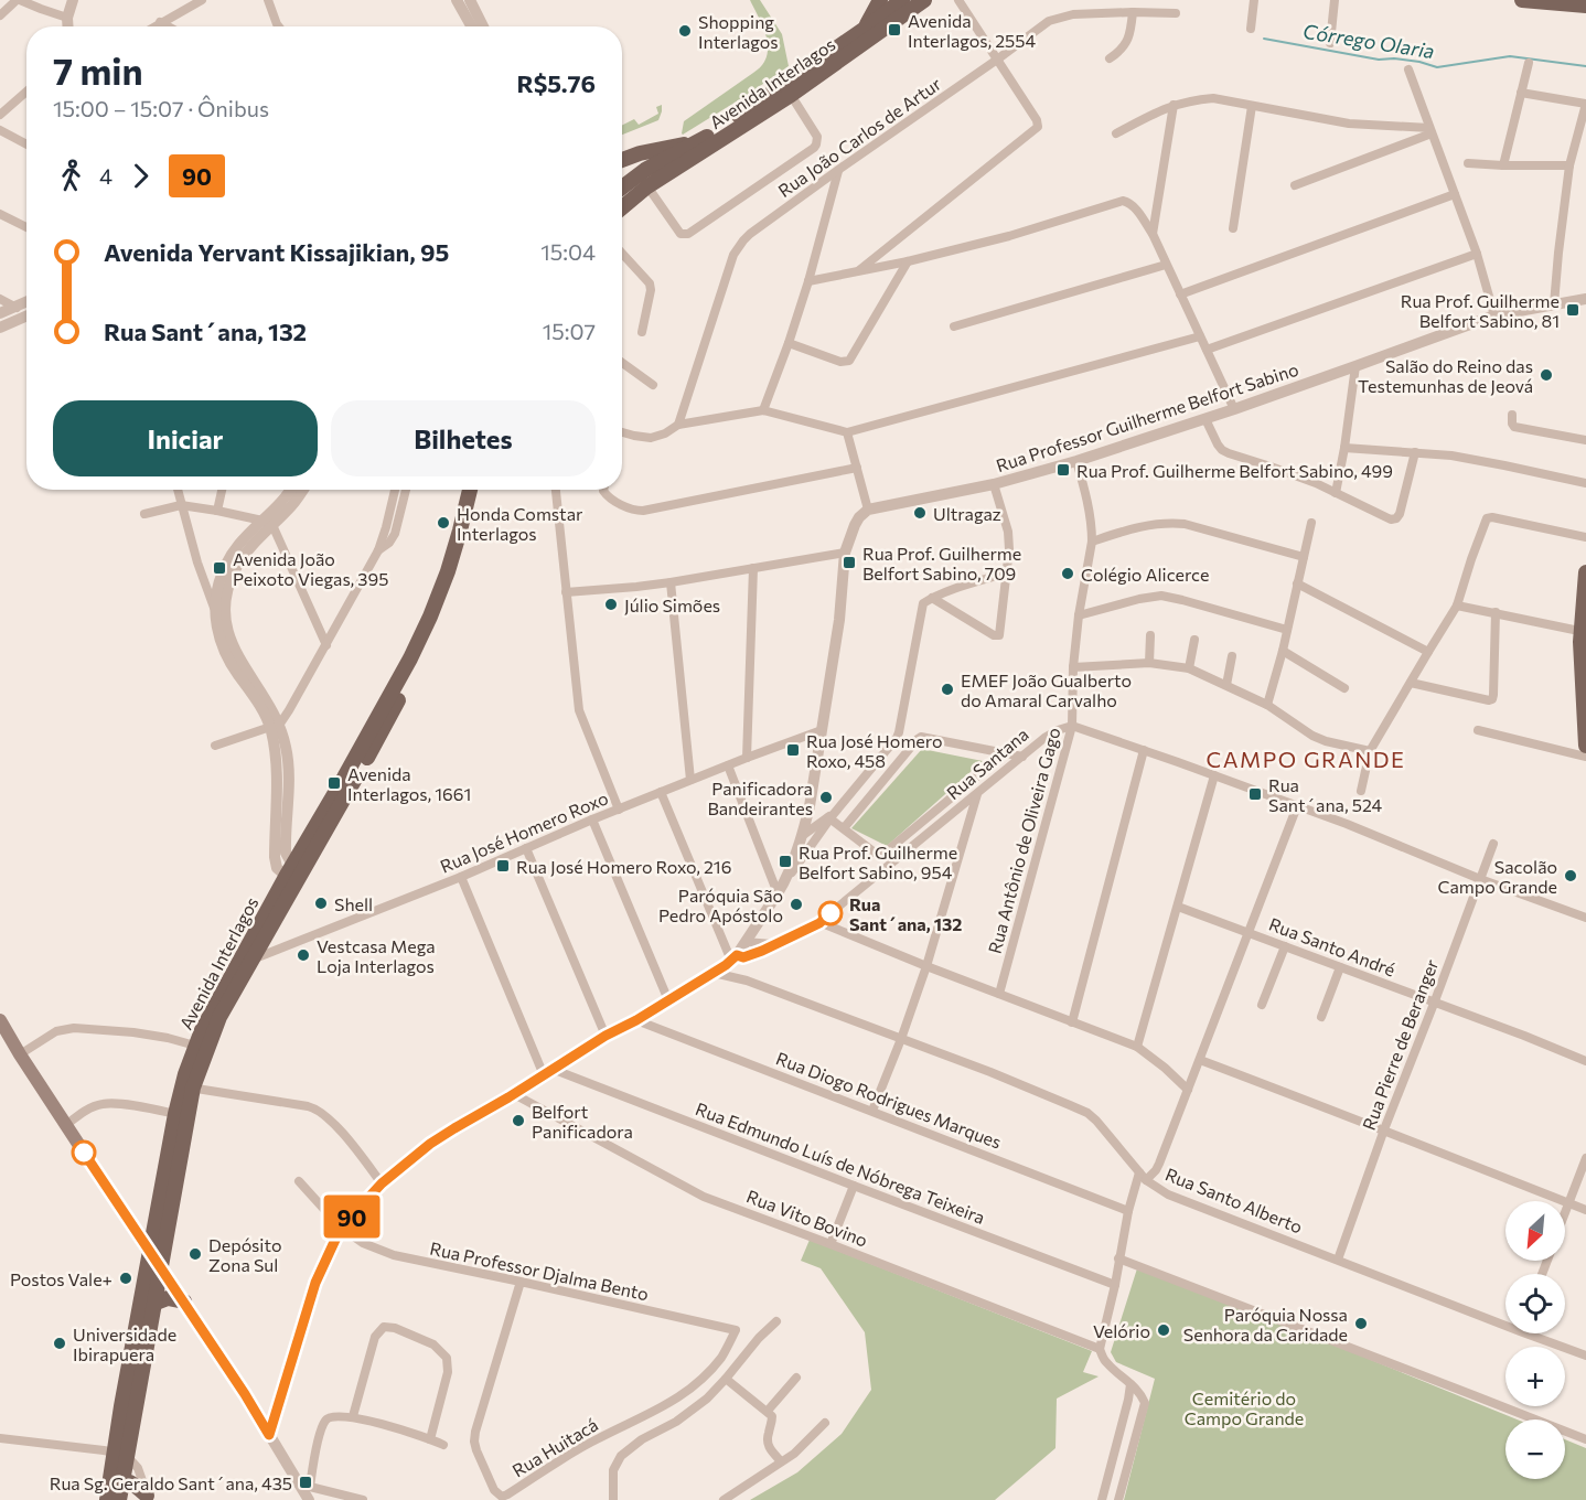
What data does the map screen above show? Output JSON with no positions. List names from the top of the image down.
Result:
{
  "streets": {
    "main road": ["Avenida Interlagos"],
    "street": [
      "Rua João Carlos de Artur",
      "Rua Professor Guilherme Belfort Sabino",
      "Rua Santana",
      "Rua José Homero Roxo",
      "Rua Antônio de Oliveira Gago",
      "Rua Santo André",
      "Rua Pierre de Beranger",
      "Rua Diogo Rodrigues Marques",
      "Rua Edmundo Luís de Nóbrega Teixeira",
      "Rua Santo Alberto",
      "Rua Vito Bovino",
      "Rua Professor Djalma Bento",
      "Rua Huitacá"
    ]
  },
  "crossings": [
    ["Avenida Interlagos", "Rua José Homero Roxo"],
    ["Rua Professor Guilherme Belfort Sabino", "Rua Antônio de Oliveira Gago"],
    ["Rua Santana", "Rua Antônio de Oliveira Gago"],
    ["Rua Santana", "Rua Santo Alberto"],
    ["Rua Santo André", "Rua Pierre de Beranger"],
    ["Rua Pierre de Beranger", "Rua Santo Alberto"],
    ["Rua Professor Djalma Bento", "Rua Huitacá"]
  ],
  "districts": ["CAMPO GRANDE"],
  "water": ["Córrego Olaria"],
  "parks": ["Cemitério do Campo Grande"],
  "places": {
    "transit": [
      "Avenida Interlagos, 2554",
      "Rua Prof. Guilherme Belfort Sabino, 81",
      "Rua Prof. Guilherme Belfort Sabino, 499",
      "Rua Prof. Guilherme Belfort Sabino, 709",
      "Avenida João Peixoto Viegas, 395",
      "Rua José Homero Roxo, 458",
      "Avenida Interlagos, 1661",
      "Rua Sant´ana, 524",
      "Rua Prof. Guilherme Belfort Sabino, 954",
      "Rua José Homero Roxo, 216",
      "Rua Sg. Geraldo Sant´ana, 435"
    ],
    "other": [
      "Shopping Interlagos",
      "Salão do Reino das Testemunhas de Jeová",
      "Ultragaz",
      "Honda Comstar Interlagos",
      "Colégio Alicerce",
      "Júlio Simões",
      "EMEF João Gualberto do Amaral Carvalho",
      "Panificadora Bandeirantes",
      "Sacolão Campo Grande",
      "Shell",
      "Paróquia São Pedro Apóstolo",
      "Rua Sant´ana, 132",
      "Vestcasa Mega Loja Interlagos",
      "Belfort Panificadora",
      "Depósito Zona Sul",
      "Postos Vale+",
      "Paróquia Nossa Senhora da Caridade",
      "Velório",
      "Universidade Ibirapuera"
    ]
  },
  "lines": ["bus line 90"],
  "north": "bottom left",
  "page": {
    "on_map": "90",
    "heading": ["7 min", "15:00 – 15:07 · Ônibus", "R$5.76"],
    "legs": ["4", "90"],
    "list": [
      {
        "name": "Avenida Yervant Kissajikian, 95",
        "value": "15:04"
      },
      {
        "name": "Rua Sant´ana, 132",
        "value": "15:07"
      }
    ],
    "buttons": ["Iniciar", "Bilhetes"],
    "map_buttons": ["+", "−"]
  }
}
